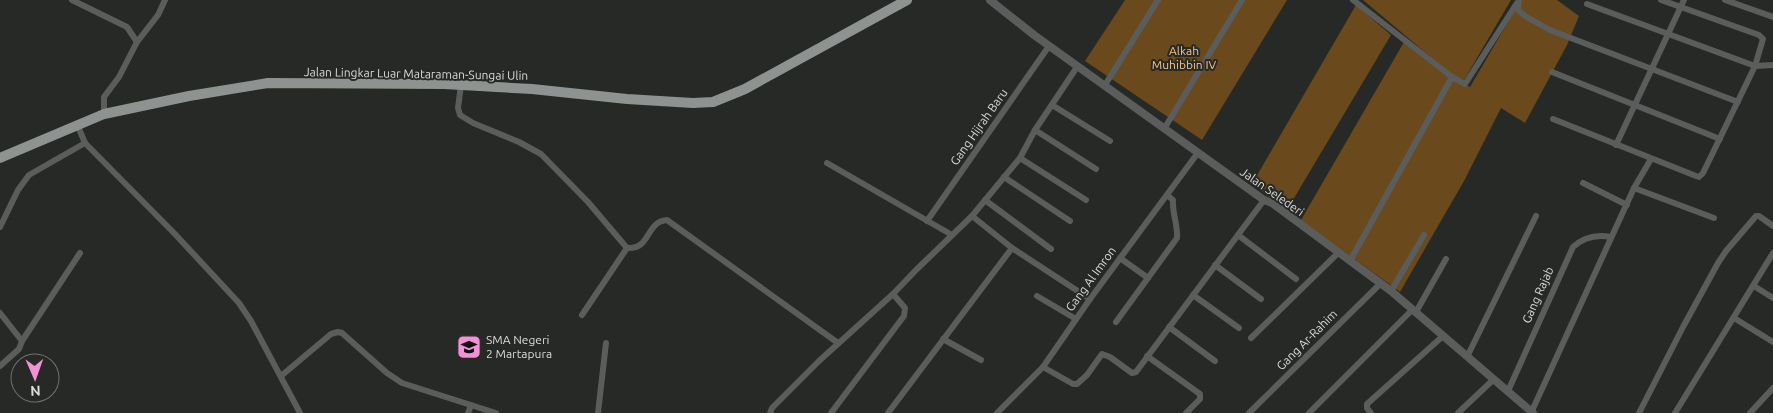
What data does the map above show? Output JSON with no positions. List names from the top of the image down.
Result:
{
  "streets": {
    "main road": ["Jalan Lingkar Luar Mataraman-Sungai Ulin"],
    "street": [
      "Gang Hijrah Baru",
      "Jalan Selederi",
      "Gang Al Imron",
      "Gang Rajab",
      "Gang Ar-Rahim"
    ]
  },
  "crossings": [
    ["Gang Hijrah Baru", "Jalan Selederi"],
    ["Jalan Selederi", "Gang Al Imron"],
    ["Jalan Selederi", "Gang Rajab"],
    ["Jalan Selederi", "Gang Ar-Rahim"]
  ],
  "parks": ["Alkah Muhibbin IV"],
  "places": {
    "school or university": ["SMA Negeri 2 Martapura"]
  },
  "north": "bottom"
}
